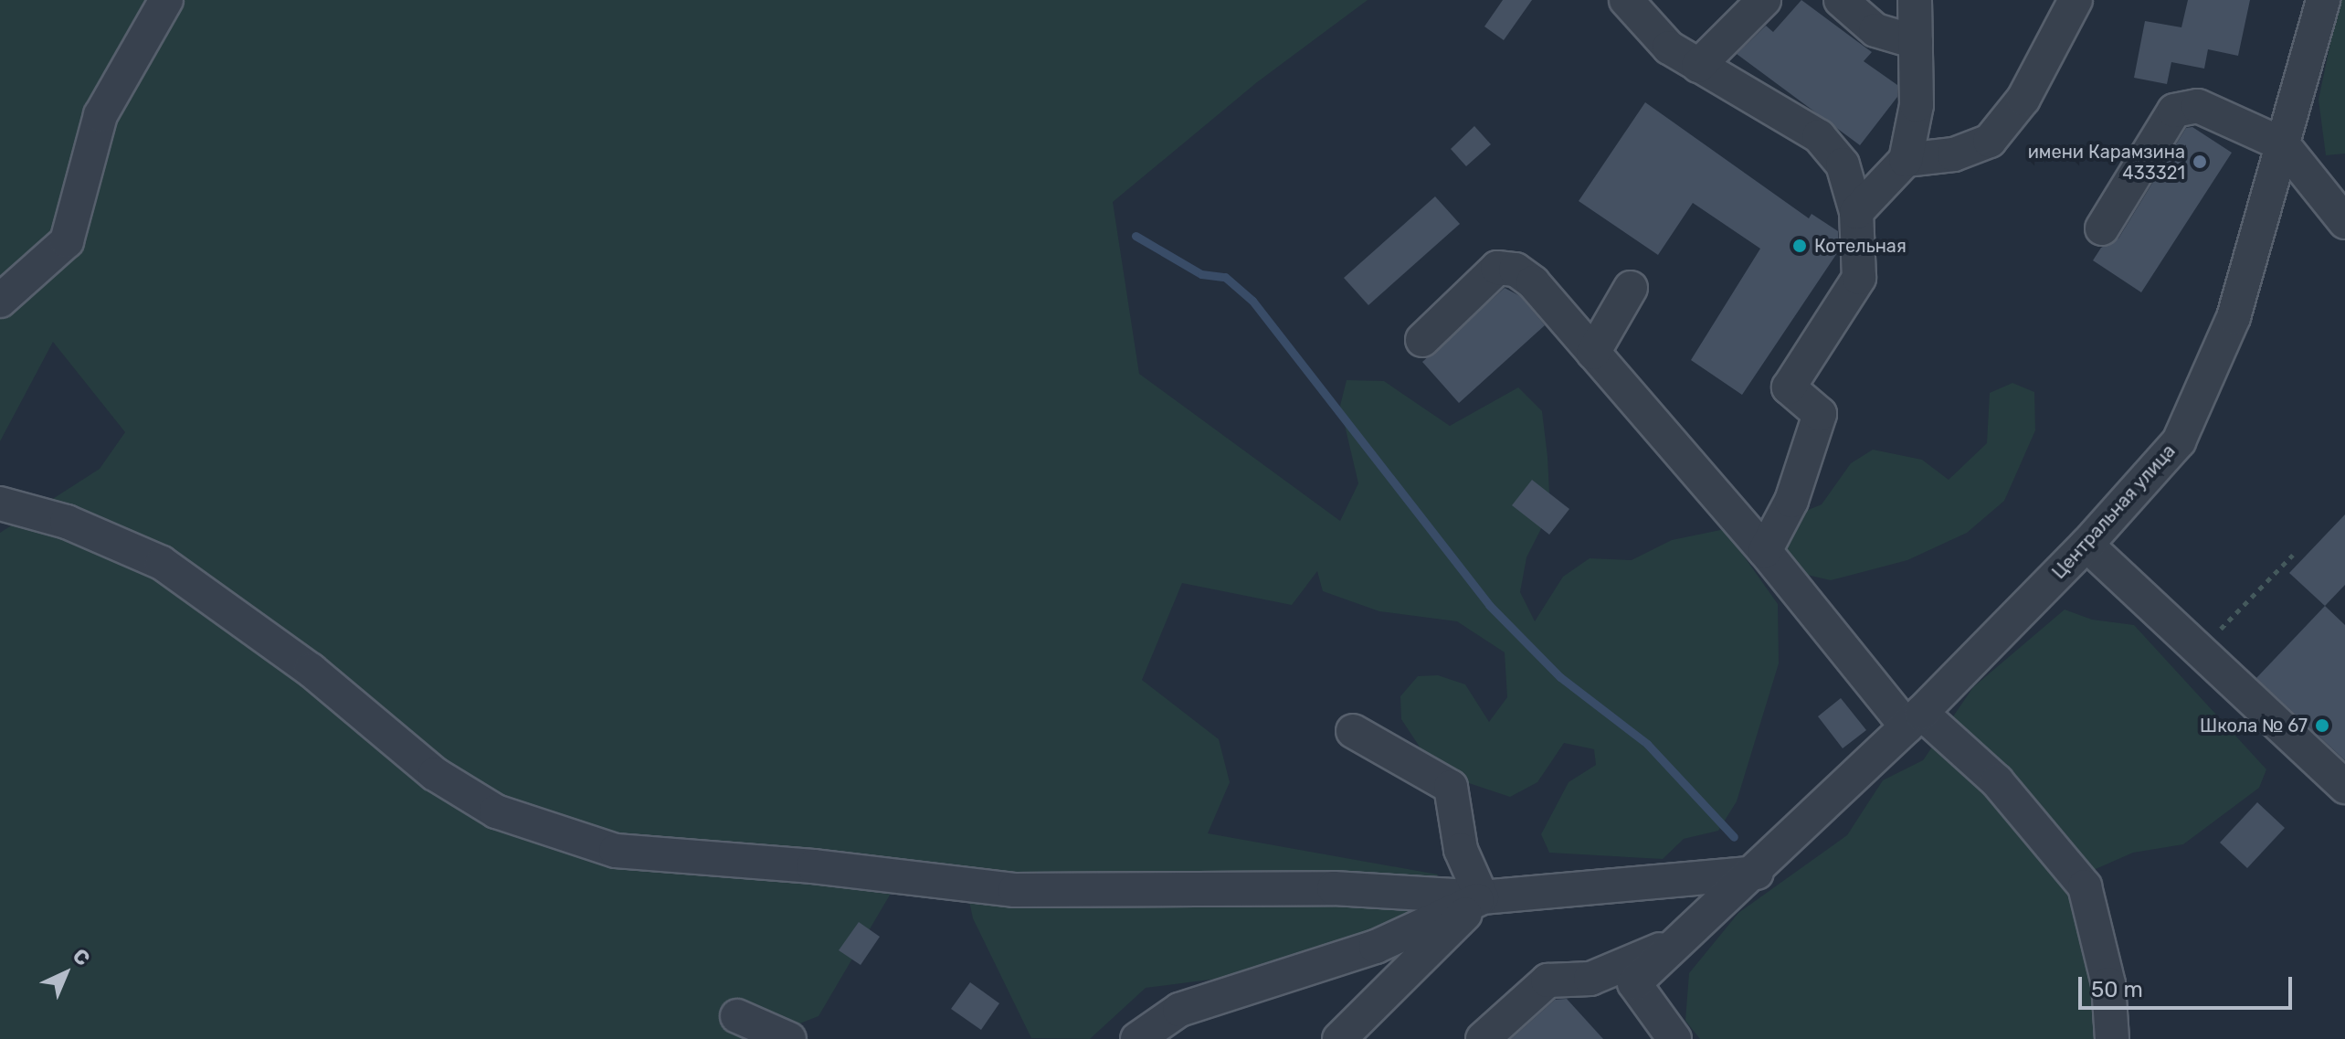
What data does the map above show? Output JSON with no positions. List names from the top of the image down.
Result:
{
  "streets": {
    "street": ["Центральная улица"]
  },
  "places": ["имени Карамзина 433321", "Котельная", "Школа № 67"],
  "scale_bar": "50 m",
  "north": "top right"
}
